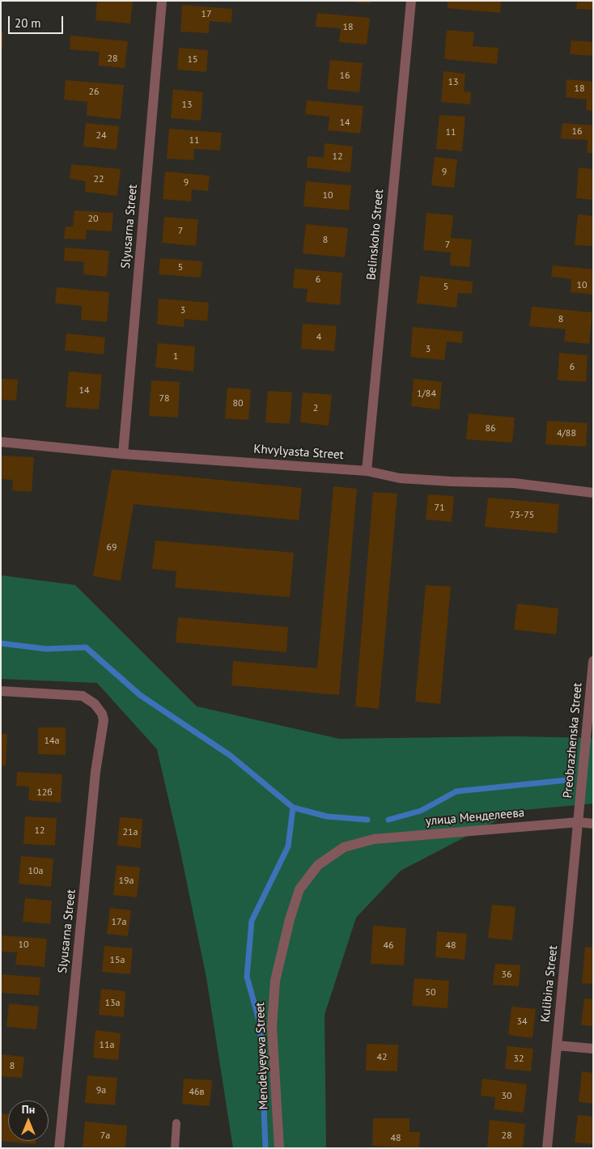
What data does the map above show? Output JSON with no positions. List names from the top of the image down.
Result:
{
  "streets": {
    "street": [
      "Slyusarna Street",
      "Belinskoho Street",
      "Khvylyasta Street",
      "Preobrazhenska Street",
      "улица Менделеева",
      "Kulibina Street",
      "Mendelyeyeva Street"
    ]
  },
  "crossings": [
    ["Slyusarna Street", "Khvylyasta Street"],
    ["Belinskoho Street", "Khvylyasta Street"],
    ["Preobrazhenska Street", "улица Менделеева"],
    ["Preobrazhenska Street", "Kulibina Street"],
    ["улица Менделеева", "Kulibina Street"],
    ["улица Менделеева", "Mendelyeyeva Street"]
  ],
  "house_numbers": [
    "17",
    "18",
    "28",
    "15",
    "16",
    "13",
    "18",
    "26",
    "13",
    "14",
    "16",
    "11",
    "24",
    "11",
    "12",
    "9",
    "22",
    "9",
    "10",
    "20",
    "7",
    "8",
    "7",
    "5",
    "6",
    "10",
    "5",
    "3",
    "8",
    "4",
    "3",
    "1",
    "6",
    "14",
    "1/84",
    "78",
    "80",
    "2",
    "86",
    "4/88",
    "71",
    "73-75",
    "69",
    "14а",
    "12б",
    "12",
    "21а",
    "10а",
    "19а",
    "17а",
    "10",
    "46",
    "48",
    "15а",
    "36",
    "50",
    "13а",
    "34",
    "11а",
    "42",
    "32",
    "8",
    "9а",
    "46в",
    "30",
    "7а",
    "28",
    "48"
  ],
  "scale_bar": "20 m",
  "north": "top"
}
